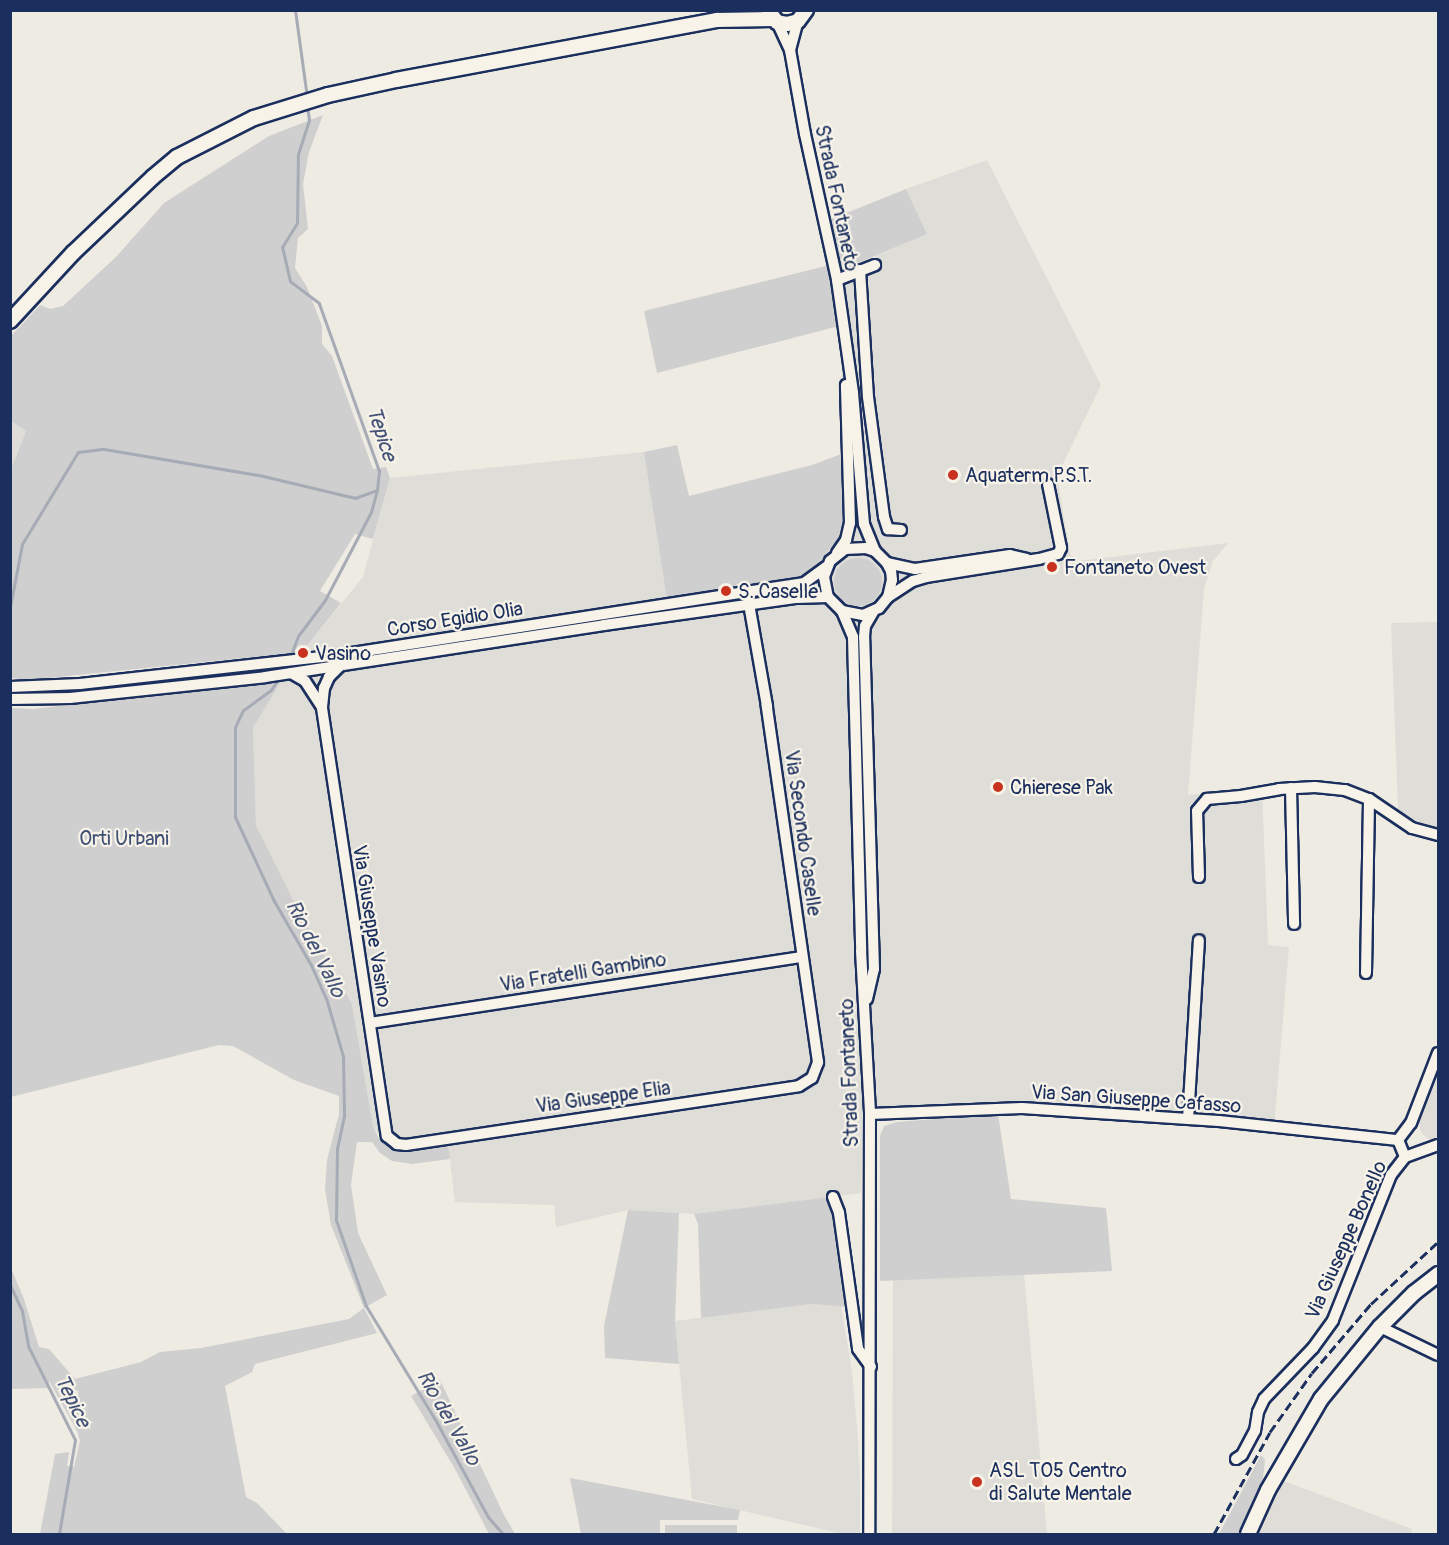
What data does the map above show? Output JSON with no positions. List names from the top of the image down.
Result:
{
  "streets": {
    "street": [
      "Strada Fontaneto",
      "Corso Egidio Olia",
      "Via Secondo Caselle",
      "Via Giuseppe Vasino",
      "Via Fratelli Gambino",
      "Via Giuseppe Elia",
      "Via San Giuseppe Cafasso",
      "Via Giuseppe Bonello"
    ]
  },
  "crossings": [
    ["Strada Fontaneto", "Corso Egidio Olia"],
    ["Strada Fontaneto", "Via San Giuseppe Cafasso"],
    ["Corso Egidio Olia", "Via Secondo Caselle"],
    ["Corso Egidio Olia", "Via Giuseppe Vasino"],
    ["Via Secondo Caselle", "Via Fratelli Gambino"],
    ["Via Secondo Caselle", "Via Giuseppe Elia"],
    ["Via Giuseppe Vasino", "Via Fratelli Gambino"],
    ["Via Giuseppe Vasino", "Via Giuseppe Elia"],
    ["Via San Giuseppe Cafasso", "Via Giuseppe Bonello"]
  ],
  "water": ["Tepice", "Rio del Vallo"],
  "parks": ["Orti Urbani"],
  "places": [
    "Aquaterm P.S.T.",
    "Fontaneto Ovest",
    "S. Caselle",
    "Vasino",
    "Chierese Pak",
    "ASL TO5 Centro di Salute Mentale"
  ]
}
